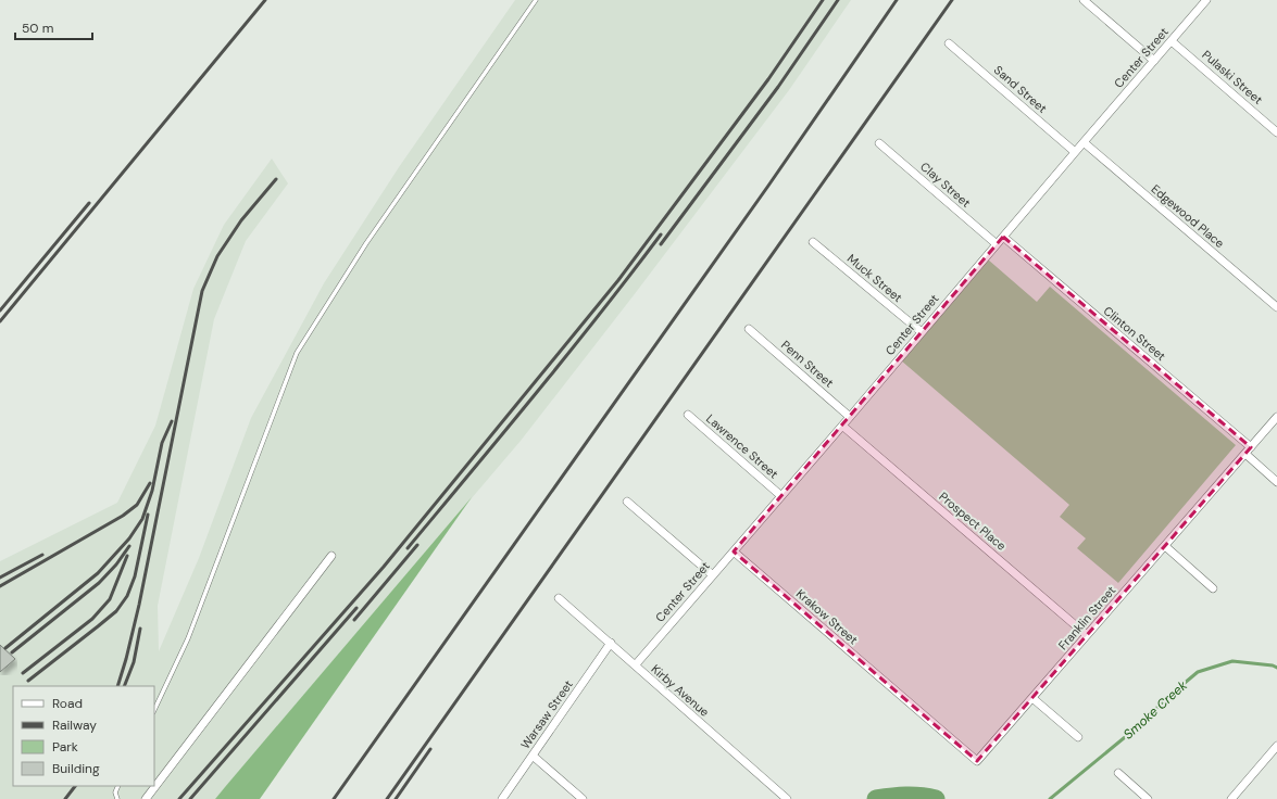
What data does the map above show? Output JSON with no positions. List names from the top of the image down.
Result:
{
  "streets": {
    "street": [
      "Center Street",
      "Pulaski Street",
      "Sand Street",
      "Clay Street",
      "Edgewood Place",
      "Muck Street",
      "Clinton Street",
      "Penn Street",
      "Lawrence Street",
      "Prospect Place",
      "Krakow Street",
      "Franklin Street",
      "Kirby Avenue",
      "Warsaw Street"
    ]
  },
  "crossings": [
    ["Center Street", "Pulaski Street"],
    ["Center Street", "Sand Street"],
    ["Center Street", "Clay Street"],
    ["Center Street", "Edgewood Place"],
    ["Center Street", "Muck Street"],
    ["Center Street", "Clinton Street"],
    ["Center Street", "Penn Street"],
    ["Center Street", "Lawrence Street"],
    ["Center Street", "Prospect Place"],
    ["Center Street", "Krakow Street"],
    ["Center Street", "Kirby Avenue"],
    ["Clinton Street", "Franklin Street"],
    ["Prospect Place", "Franklin Street"],
    ["Krakow Street", "Franklin Street"],
    ["Kirby Avenue", "Warsaw Street"]
  ],
  "water": ["Smoke Creek"],
  "legend": [
    "Road",
    "Railway",
    "Park",
    "Building"
  ],
  "scale_bar": "50 m"
}
